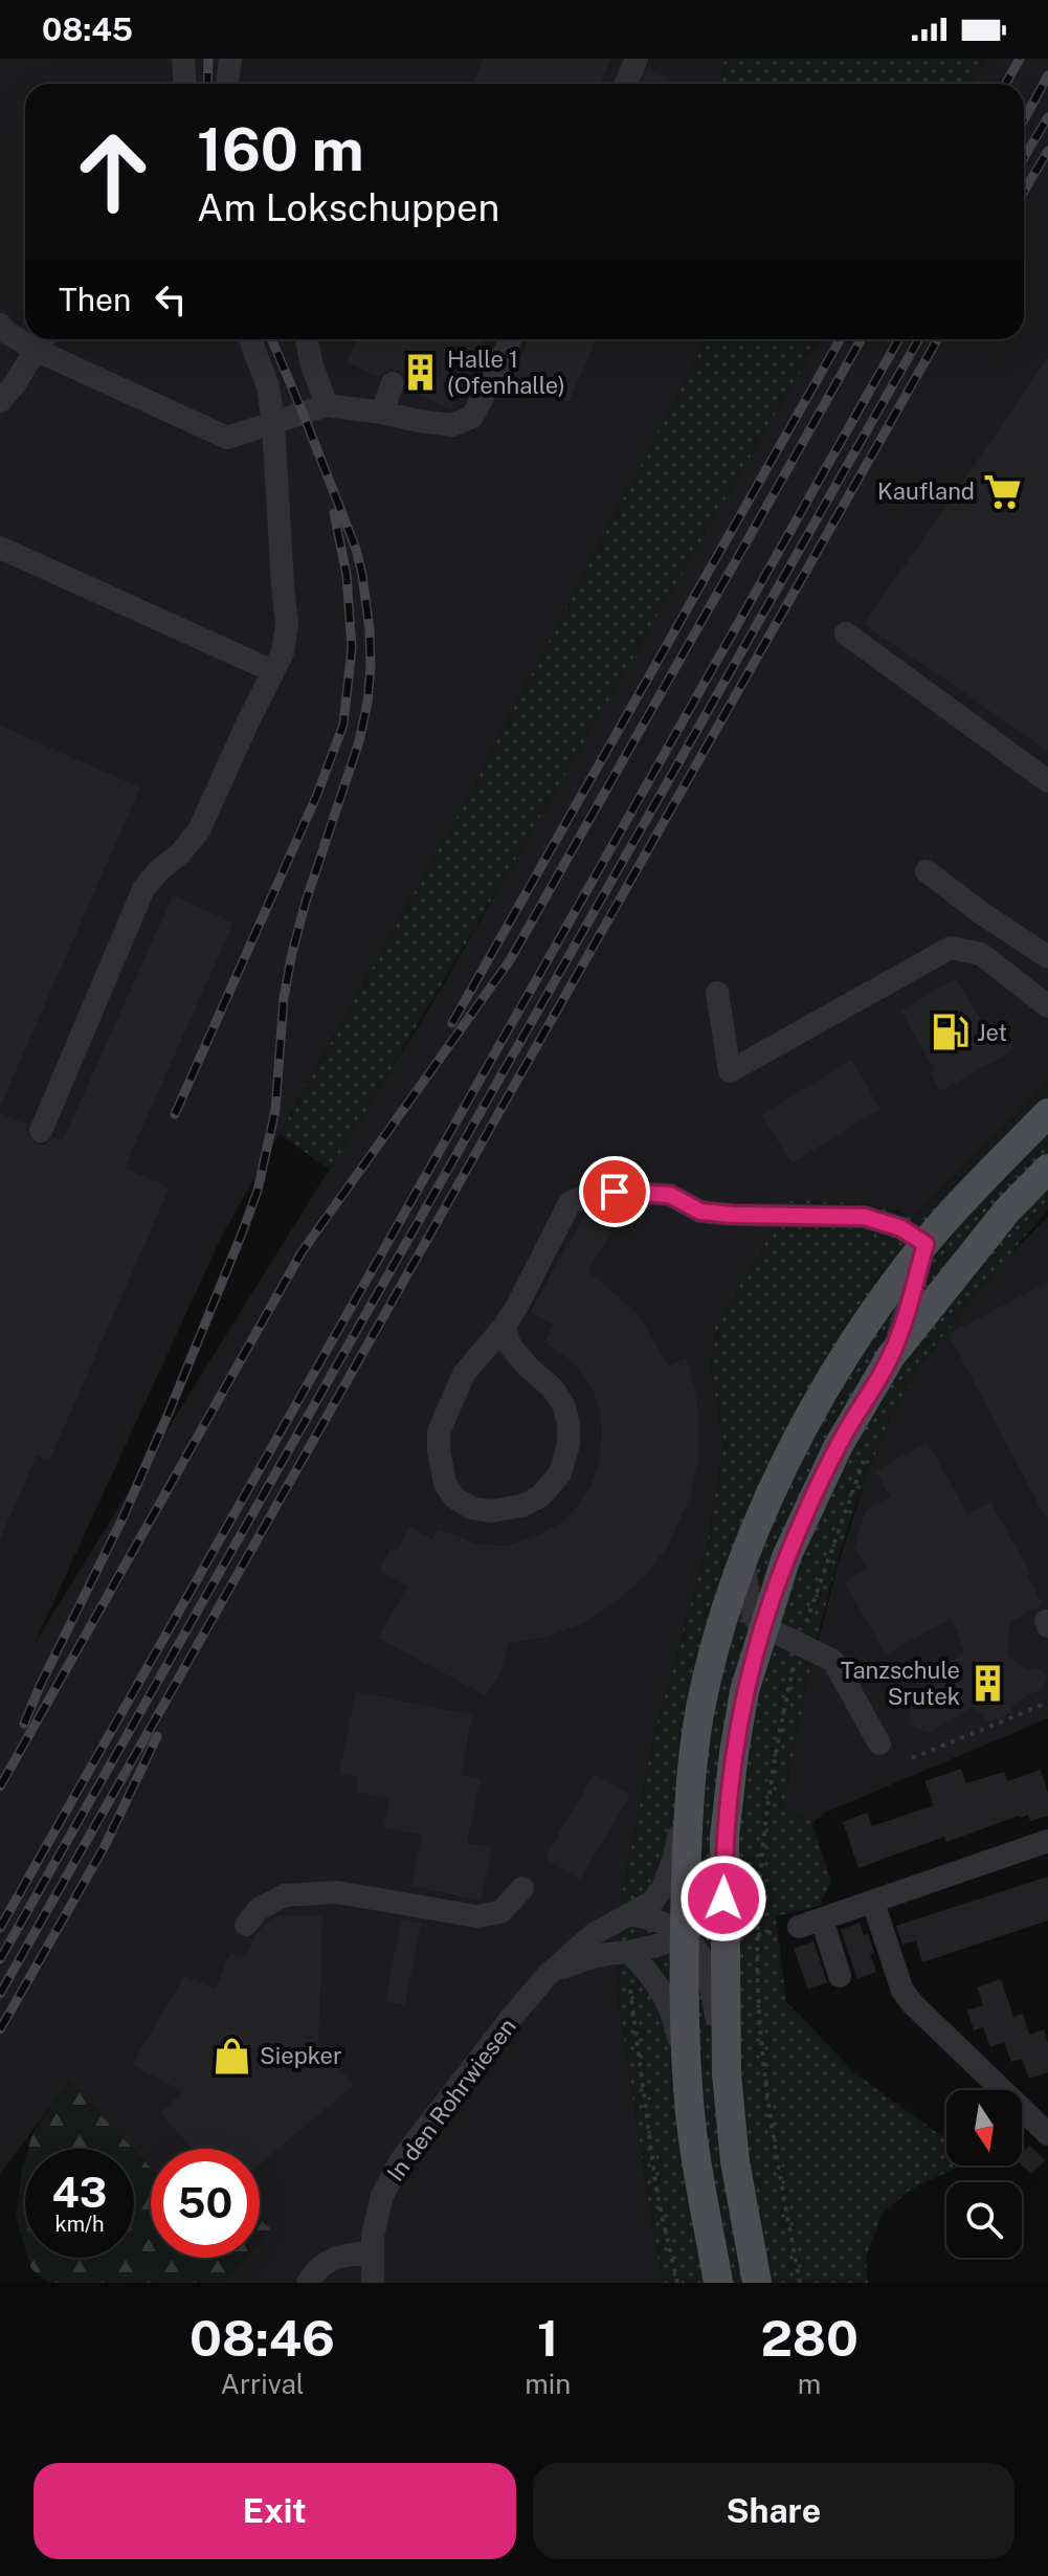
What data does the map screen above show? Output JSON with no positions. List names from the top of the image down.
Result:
{
  "streets": {
    "street": ["In den Rohrwiesen"]
  },
  "places": {
    "building": ["Halle 1 (Ofenhalle)", "Tanzschule Srutek"],
    "supermarket": ["Kaufland"],
    "fuel station": ["Jet"],
    "shop": ["Siepker"]
  },
  "north": "bottom",
  "page": {
    "status": "08:45",
    "turn": ["160 m", "Am Lokschuppen"],
    "then": "Then",
    "speed": "43 km/h",
    "limit": "50",
    "eta": [
      "08:46",
      "Arrival",
      "1",
      "min",
      "280",
      "m"
    ],
    "buttons": ["Exit", "Share"]
  }
}
